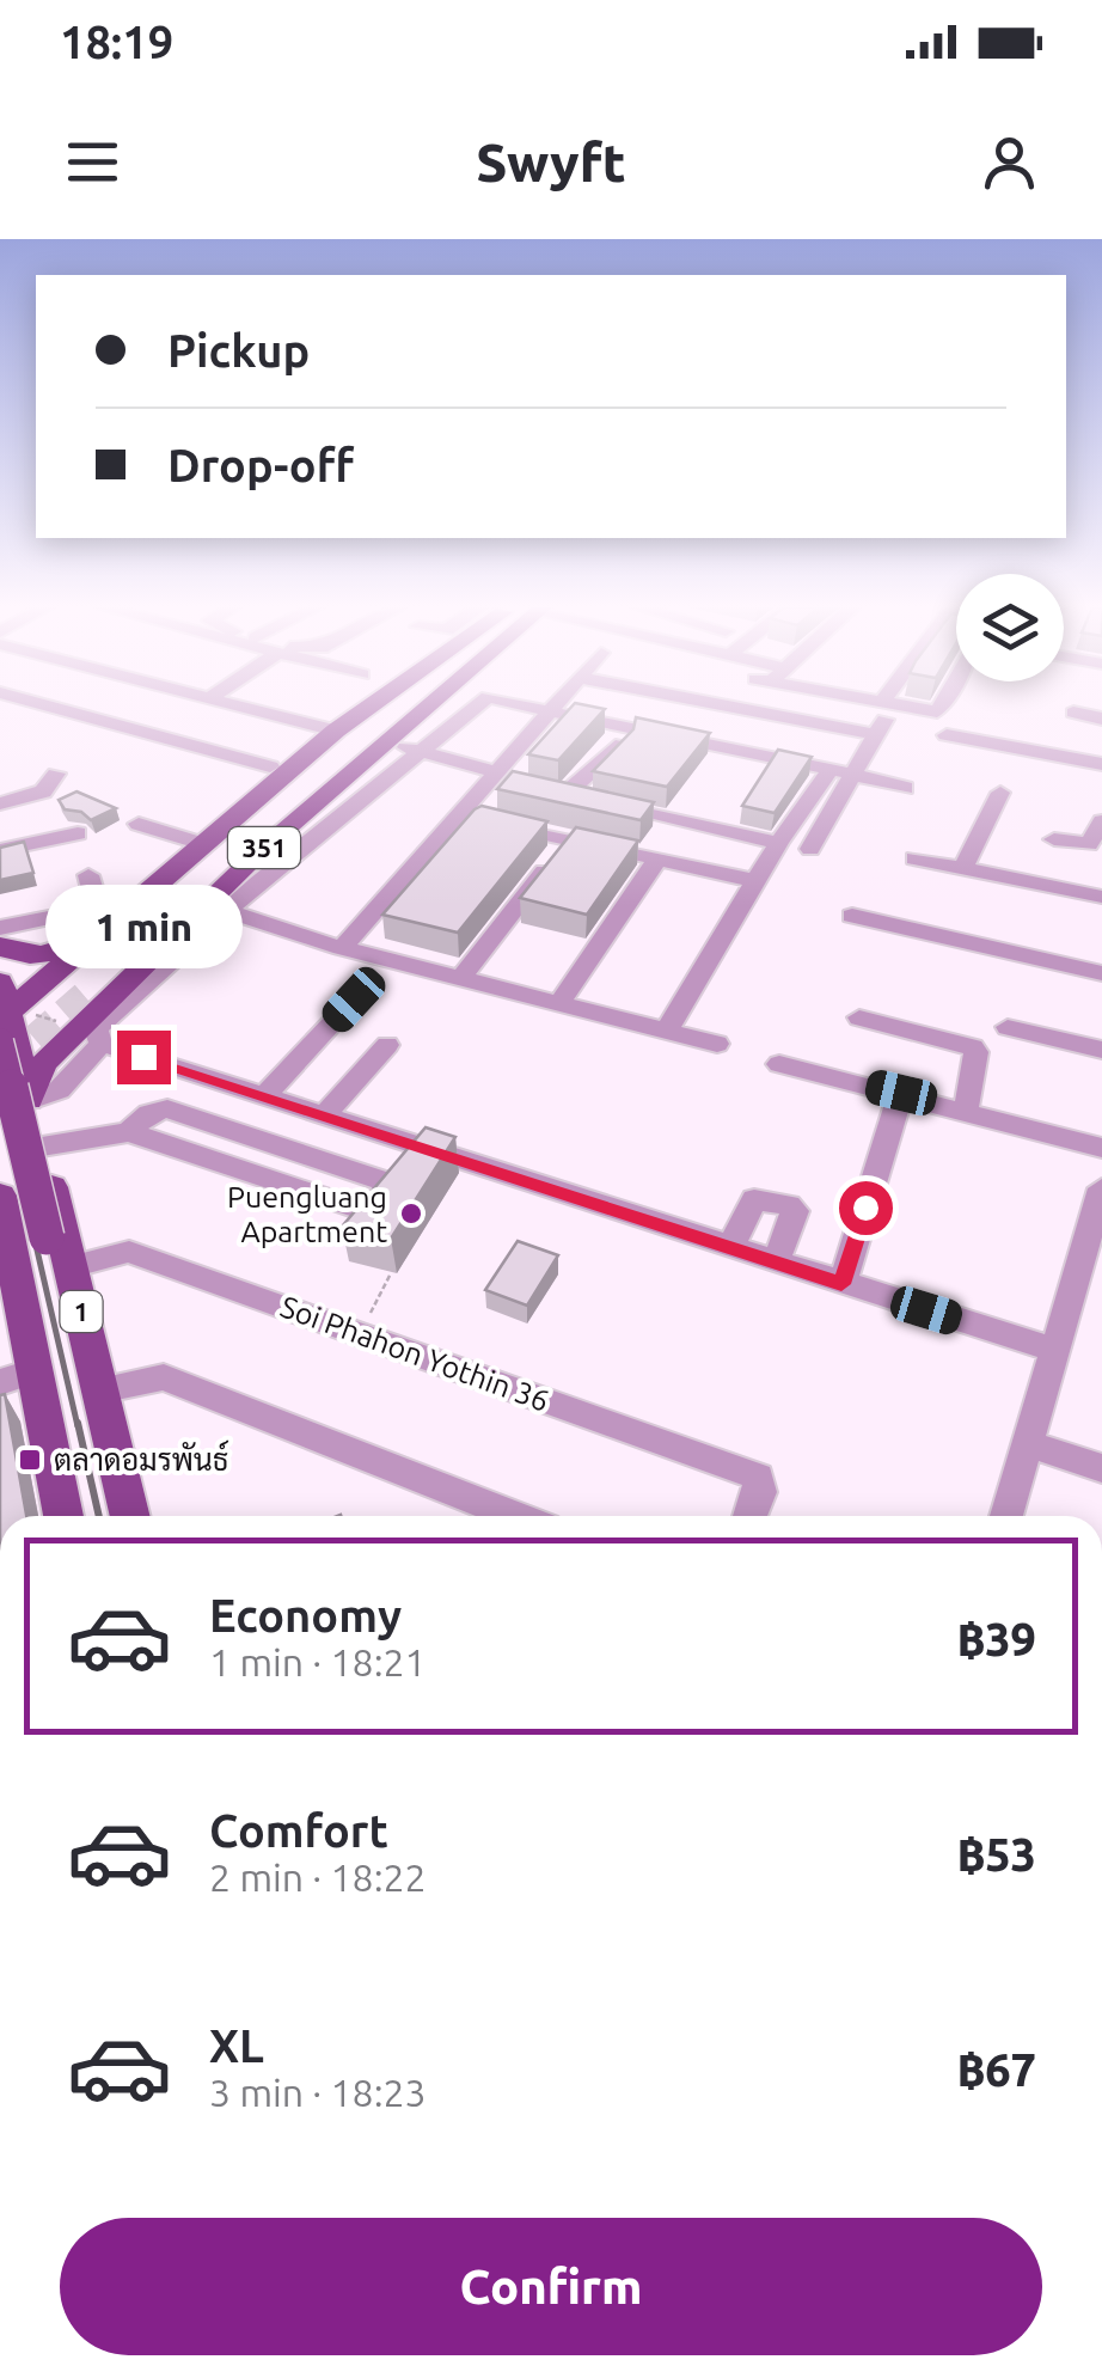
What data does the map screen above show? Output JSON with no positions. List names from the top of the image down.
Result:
{
  "streets": {
    "main road": ["351", "1"],
    "street": ["Soi Phahon Yothin 36"]
  },
  "crossings": [
    ["351", "1"],
    ["1", "Soi Phahon Yothin 36"]
  ],
  "places": {
    "other": ["Puengluang Apartment"],
    "transit": ["ตลาดอมรพันธ์"]
  },
  "page": {
    "status": "18:19",
    "header": "Swyft",
    "banner": ["Pickup", "Drop-off"],
    "bubble": "1 min",
    "list": [
      {
        "name": "Economy",
        "note": "1 min · 18:21",
        "value": "฿39"
      },
      {
        "name": "Comfort",
        "note": "2 min · 18:22",
        "value": "฿53"
      },
      {
        "name": "XL",
        "note": "3 min · 18:23",
        "value": "฿67"
      }
    ],
    "buttons": "Confirm"
  }
}
